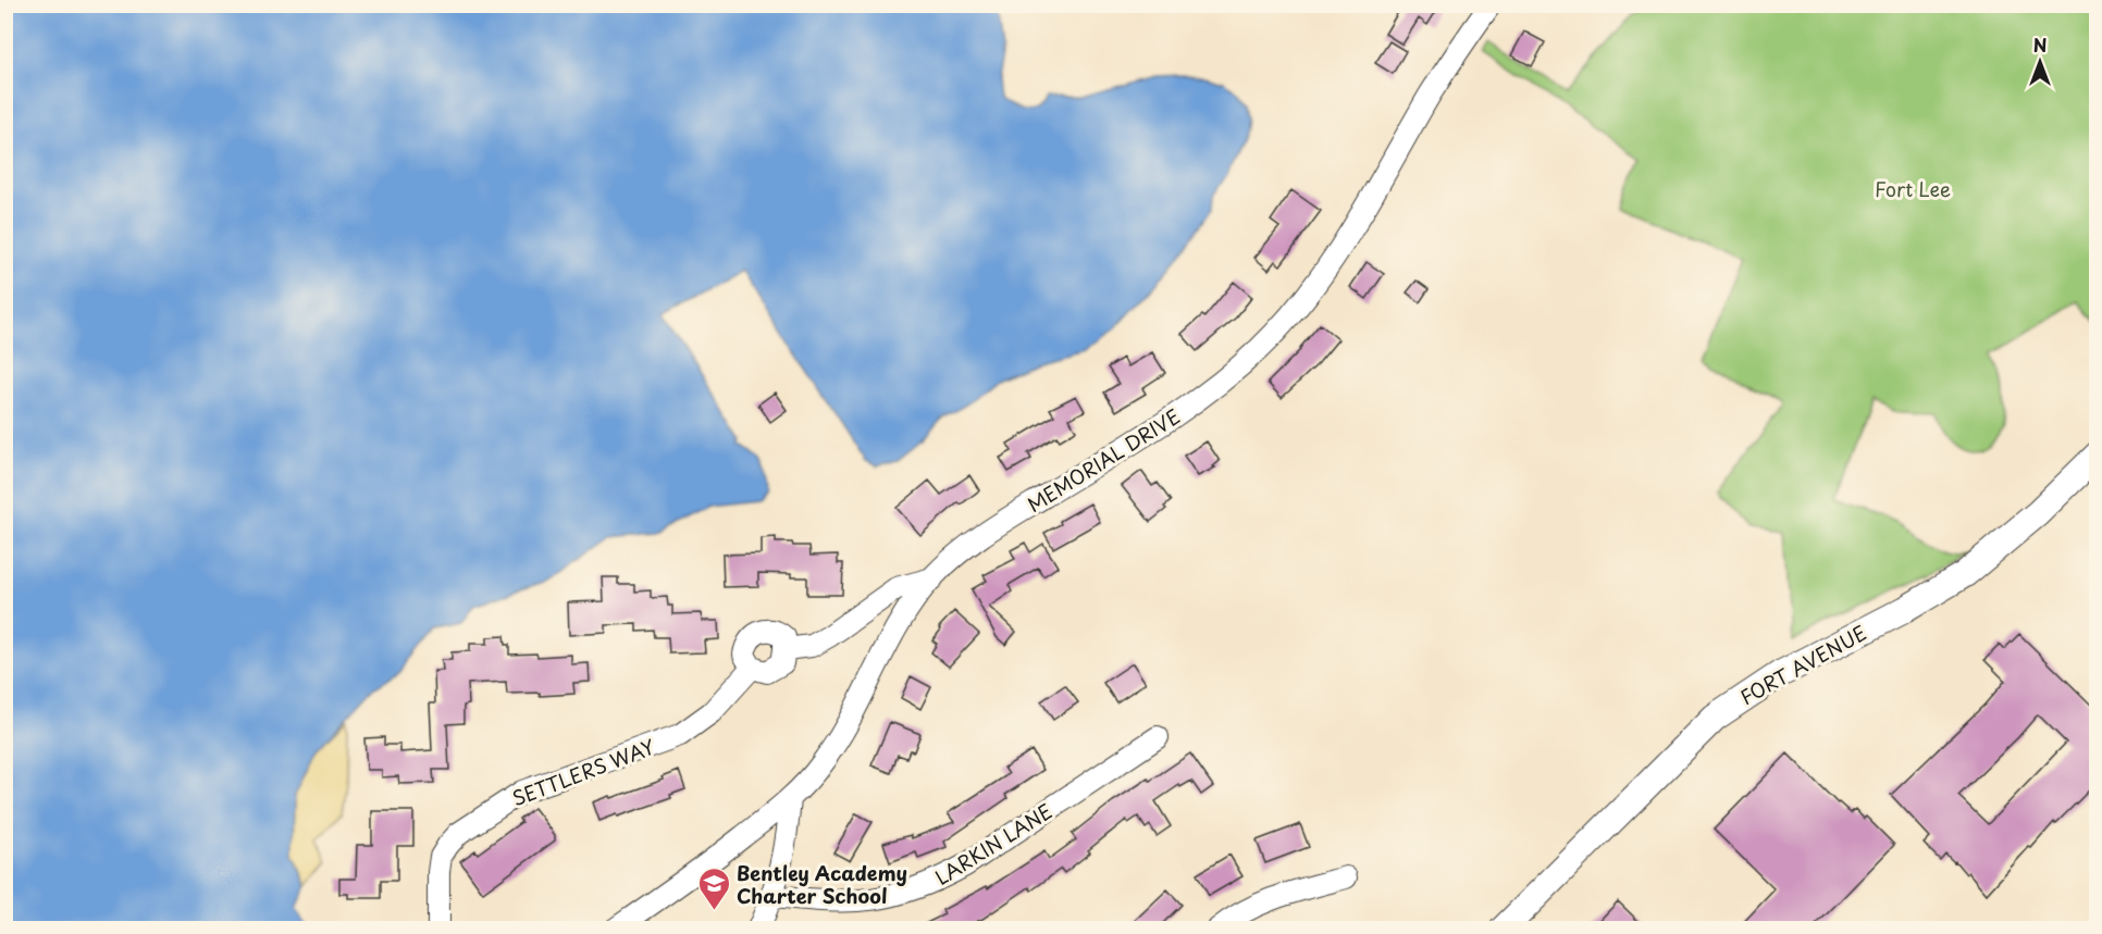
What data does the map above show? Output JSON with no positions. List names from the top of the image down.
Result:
{
  "streets": {
    "street": [
      "MEMORIAL DRIVE",
      "FORT AVENUE",
      "SETTLERS WAY",
      "LARKIN LANE"
    ]
  },
  "parks": ["Fort Lee"],
  "places": {
    "school or university": ["Bentley Academy Charter School"]
  },
  "north": "top"
}
